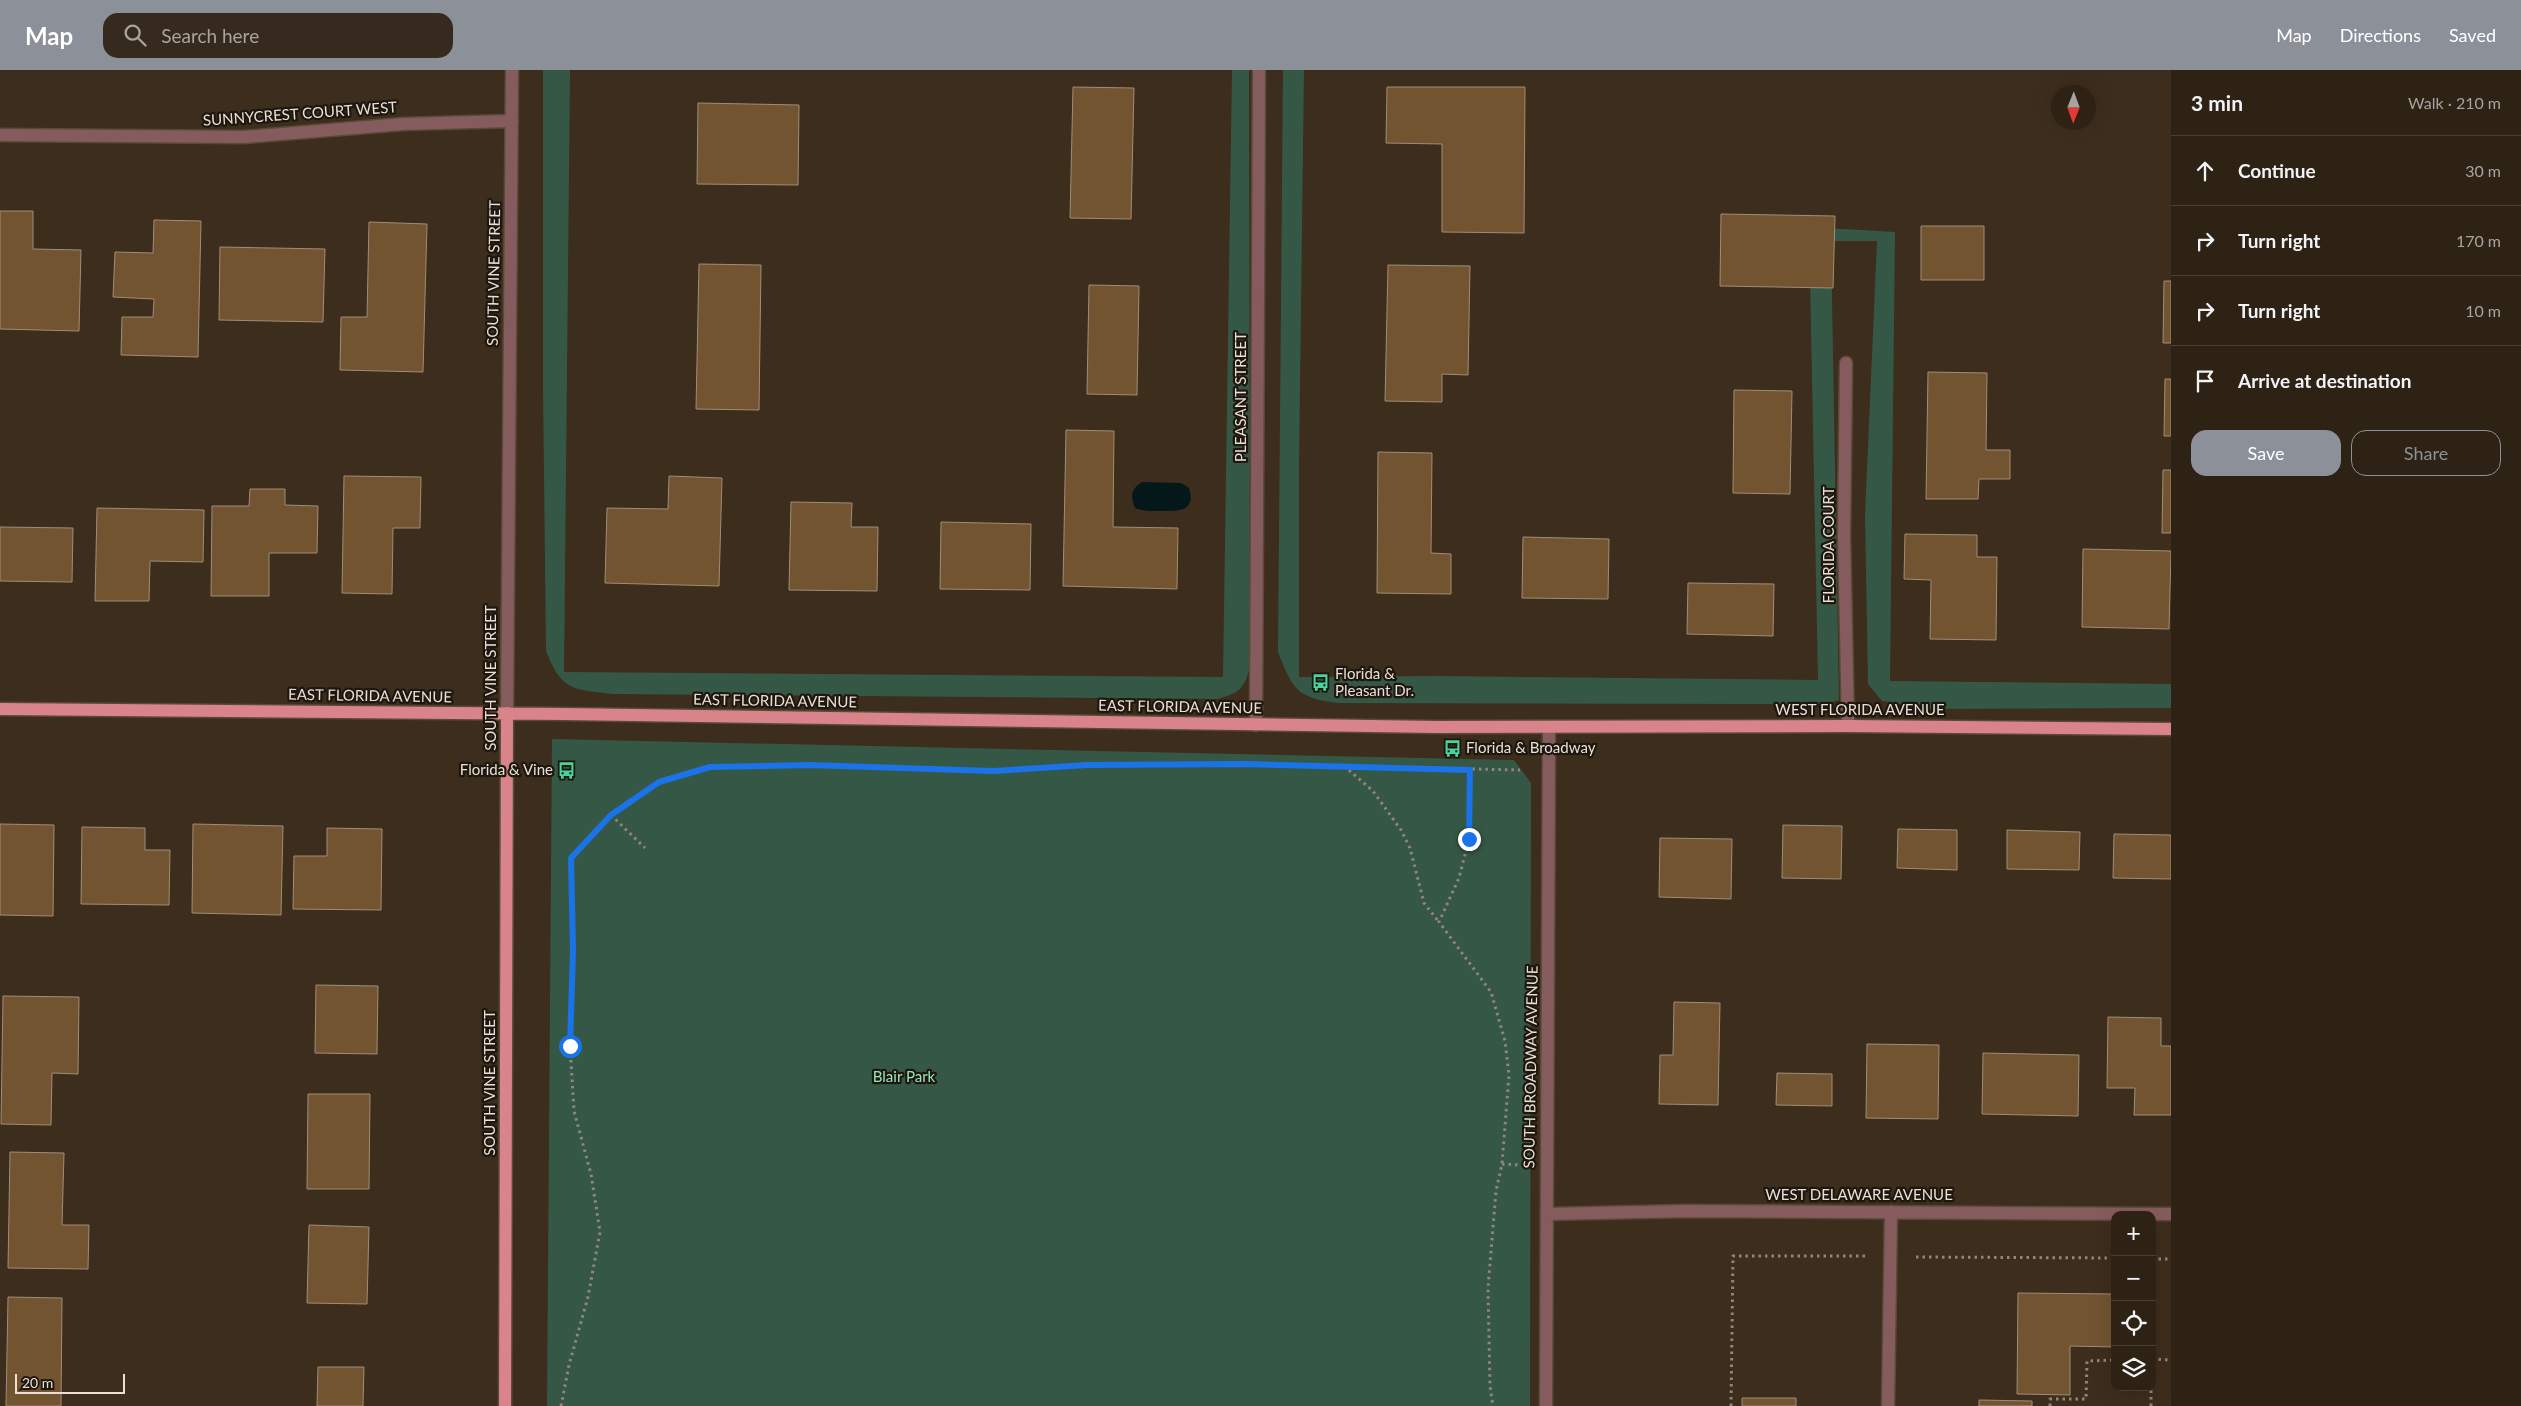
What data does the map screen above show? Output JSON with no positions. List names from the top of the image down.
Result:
{
  "streets": {
    "main road": ["SOUTH VINE STREET", "EAST FLORIDA AVENUE", "WEST FLORIDA AVENUE"],
    "street": [
      "SUNNYCREST COURT WEST",
      "PLEASANT STREET",
      "FLORIDA COURT",
      "SOUTH BROADWAY AVENUE",
      "WEST DELAWARE AVENUE"
    ]
  },
  "crossings": [
    ["SUNNYCREST COURT WEST", "SOUTH VINE STREET"],
    ["SOUTH VINE STREET", "EAST FLORIDA AVENUE"],
    ["PLEASANT STREET", "EAST FLORIDA AVENUE"],
    ["FLORIDA COURT", "WEST FLORIDA AVENUE"],
    ["EAST FLORIDA AVENUE", "WEST FLORIDA AVENUE"],
    ["EAST FLORIDA AVENUE", "SOUTH BROADWAY AVENUE"],
    ["WEST FLORIDA AVENUE", "SOUTH BROADWAY AVENUE"],
    ["SOUTH BROADWAY AVENUE", "WEST DELAWARE AVENUE"]
  ],
  "parks": ["Blair Park"],
  "places": {
    "bus stop": ["Florida & Pleasant Dr.", "Florida & Broadway", "Florida & Vine"]
  },
  "scale_bar": "20 m",
  "north": "bottom",
  "page": {
    "header": "Map",
    "search": "Search here",
    "nav": ["Map", "Directions", "Saved"],
    "heading": ["3 min", "Walk · 210 m"],
    "list": [
      ["Continue", "30 m"],
      ["Turn right", "170 m"],
      ["Turn right", "10 m"],
      "Arrive at destination"
    ],
    "buttons": ["Save", "Share"],
    "map_buttons": ["+", "−"],
    "scale": "20 m"
  }
}
